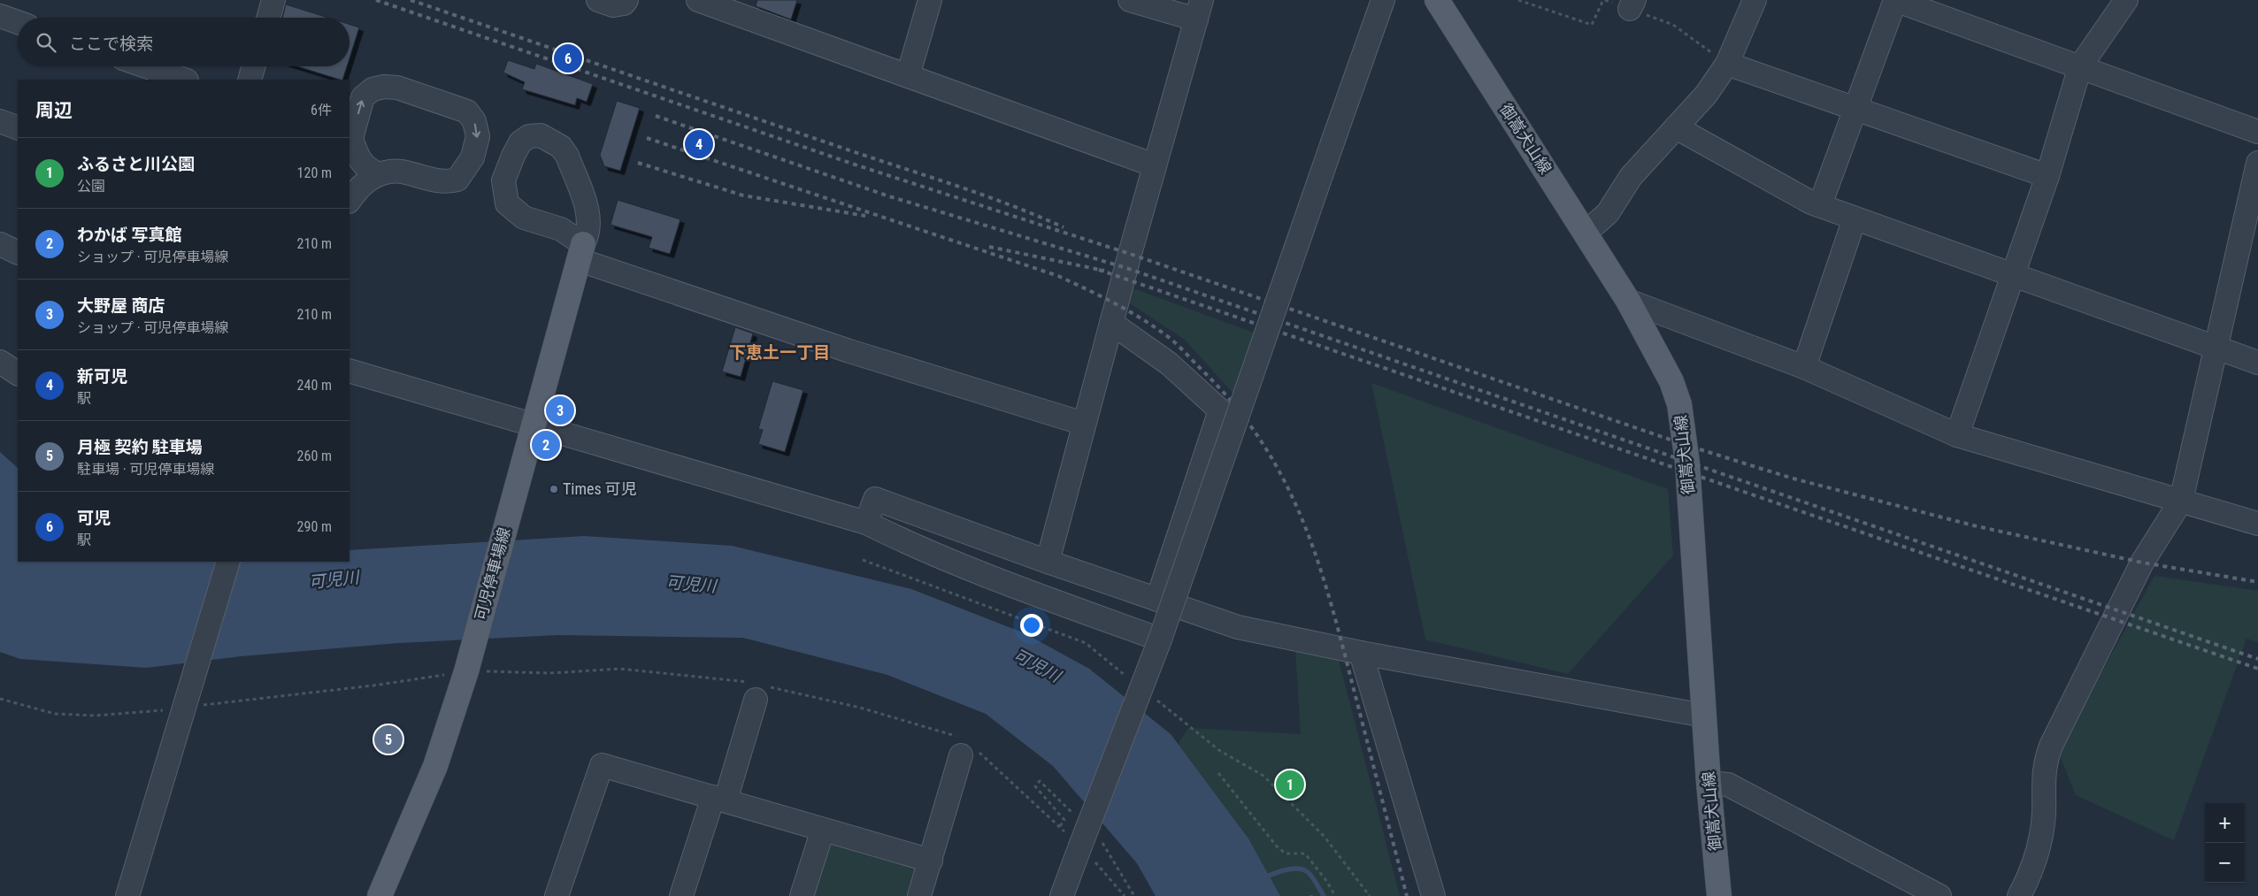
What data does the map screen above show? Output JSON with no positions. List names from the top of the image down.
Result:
{
  "streets": {
    "main road": ["御嵩犬山線", "可児停車場線"]
  },
  "districts": ["下恵土一丁目"],
  "water": ["可児川"],
  "places": ["Times 可児"],
  "page": {
    "search": "ここで検索",
    "pins": [
      "6",
      "4",
      "3",
      "2",
      "5",
      "1"
    ],
    "heading": ["周辺", "6件"],
    "list": [
      {
        "mark": "1",
        "name": "ふるさと川公園",
        "note": "公園",
        "value": "120 m"
      },
      {
        "mark": "2",
        "name": "わかば 写真館",
        "note": "ショップ · 可児停車場線",
        "value": "210 m"
      },
      {
        "mark": "3",
        "name": "大野屋 商店",
        "note": "ショップ · 可児停車場線",
        "value": "210 m"
      },
      {
        "mark": "4",
        "name": "新可児",
        "note": "駅",
        "value": "240 m"
      },
      {
        "mark": "5",
        "name": "月極 契約 駐車場",
        "note": "駐車場 · 可児停車場線",
        "value": "260 m"
      },
      {
        "mark": "6",
        "name": "可児",
        "note": "駅",
        "value": "290 m"
      }
    ],
    "map_buttons": ["+", "−"]
  }
}
